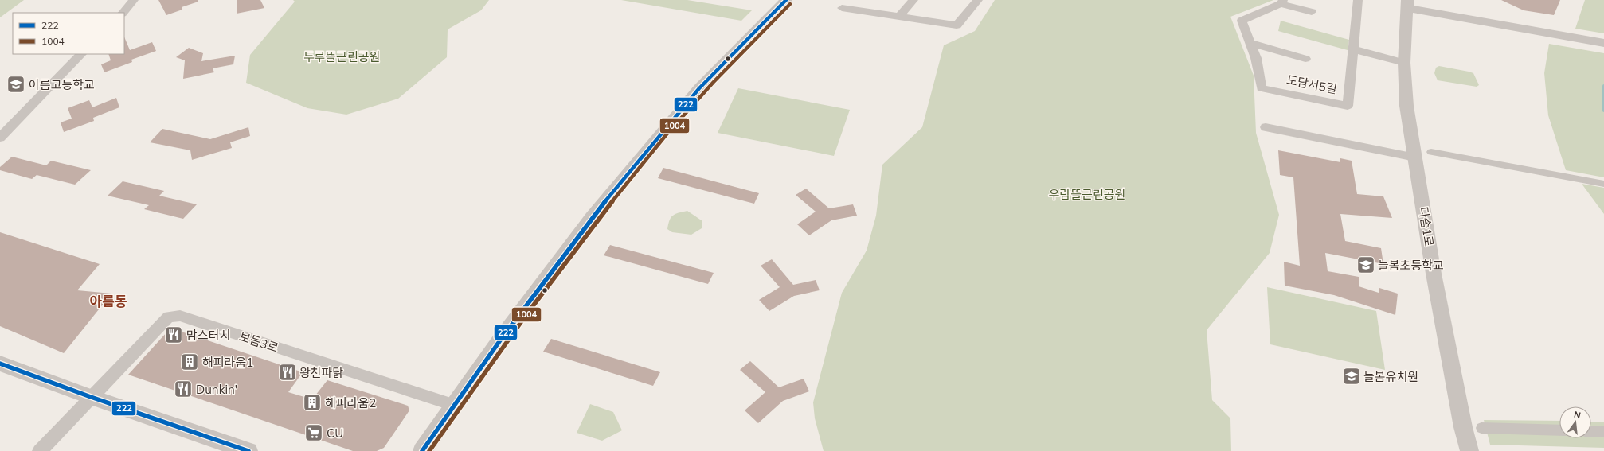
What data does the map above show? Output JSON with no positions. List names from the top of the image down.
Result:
{
  "streets": {
    "street": ["도담서5길", "다솜1로", "보듬3로"]
  },
  "districts": ["아름동"],
  "parks": ["두루뜰근린공원", "우람뜰근린공원"],
  "places": {
    "school or university": ["아름고등학교", "늘봄초등학교", "늘봄유치원"],
    "restaurant": ["맘스터치", "왕천파닭", "Dunkin'"],
    "building": ["해피라움1", "해피라움2"],
    "supermarket": ["CU"]
  },
  "lines": ["transit line 222", "transit line 1004"],
  "legend": ["222", "1004"],
  "north": "top"
}
